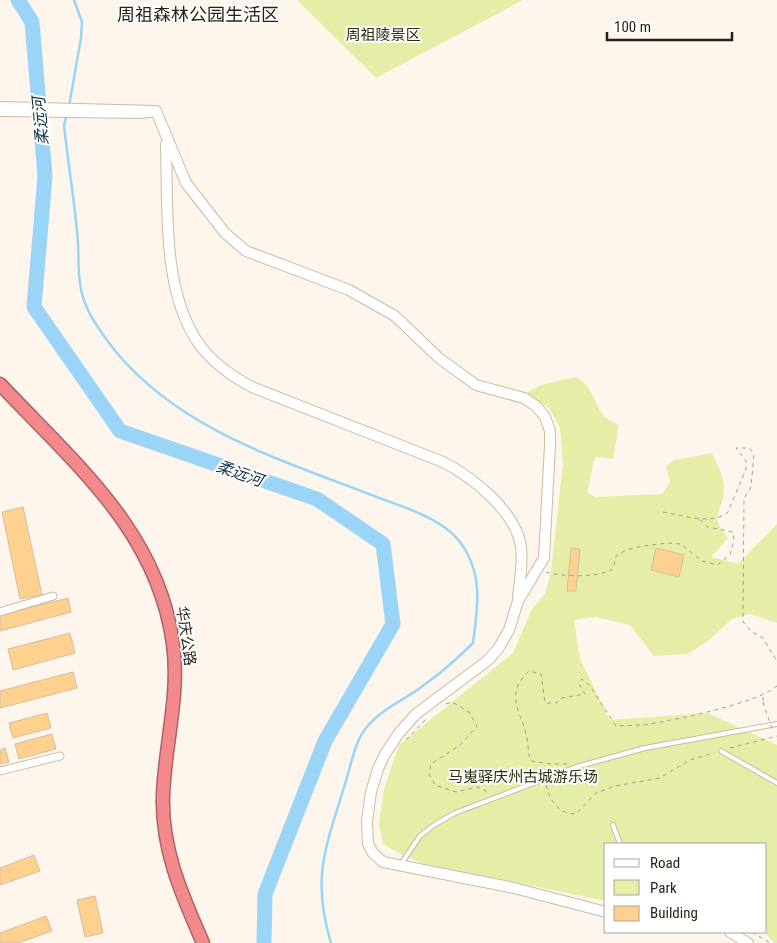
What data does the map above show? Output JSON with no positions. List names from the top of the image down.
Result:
{
  "streets": {
    "highway": ["华庆公路"]
  },
  "districts": ["周祖森林公园生活区"],
  "water": ["柔远河"],
  "parks": ["周祖陵景区", "马嵬驿庆州古城游乐场"],
  "legend": ["Road", "Park", "Building"],
  "scale_bar": "100 m"
}
